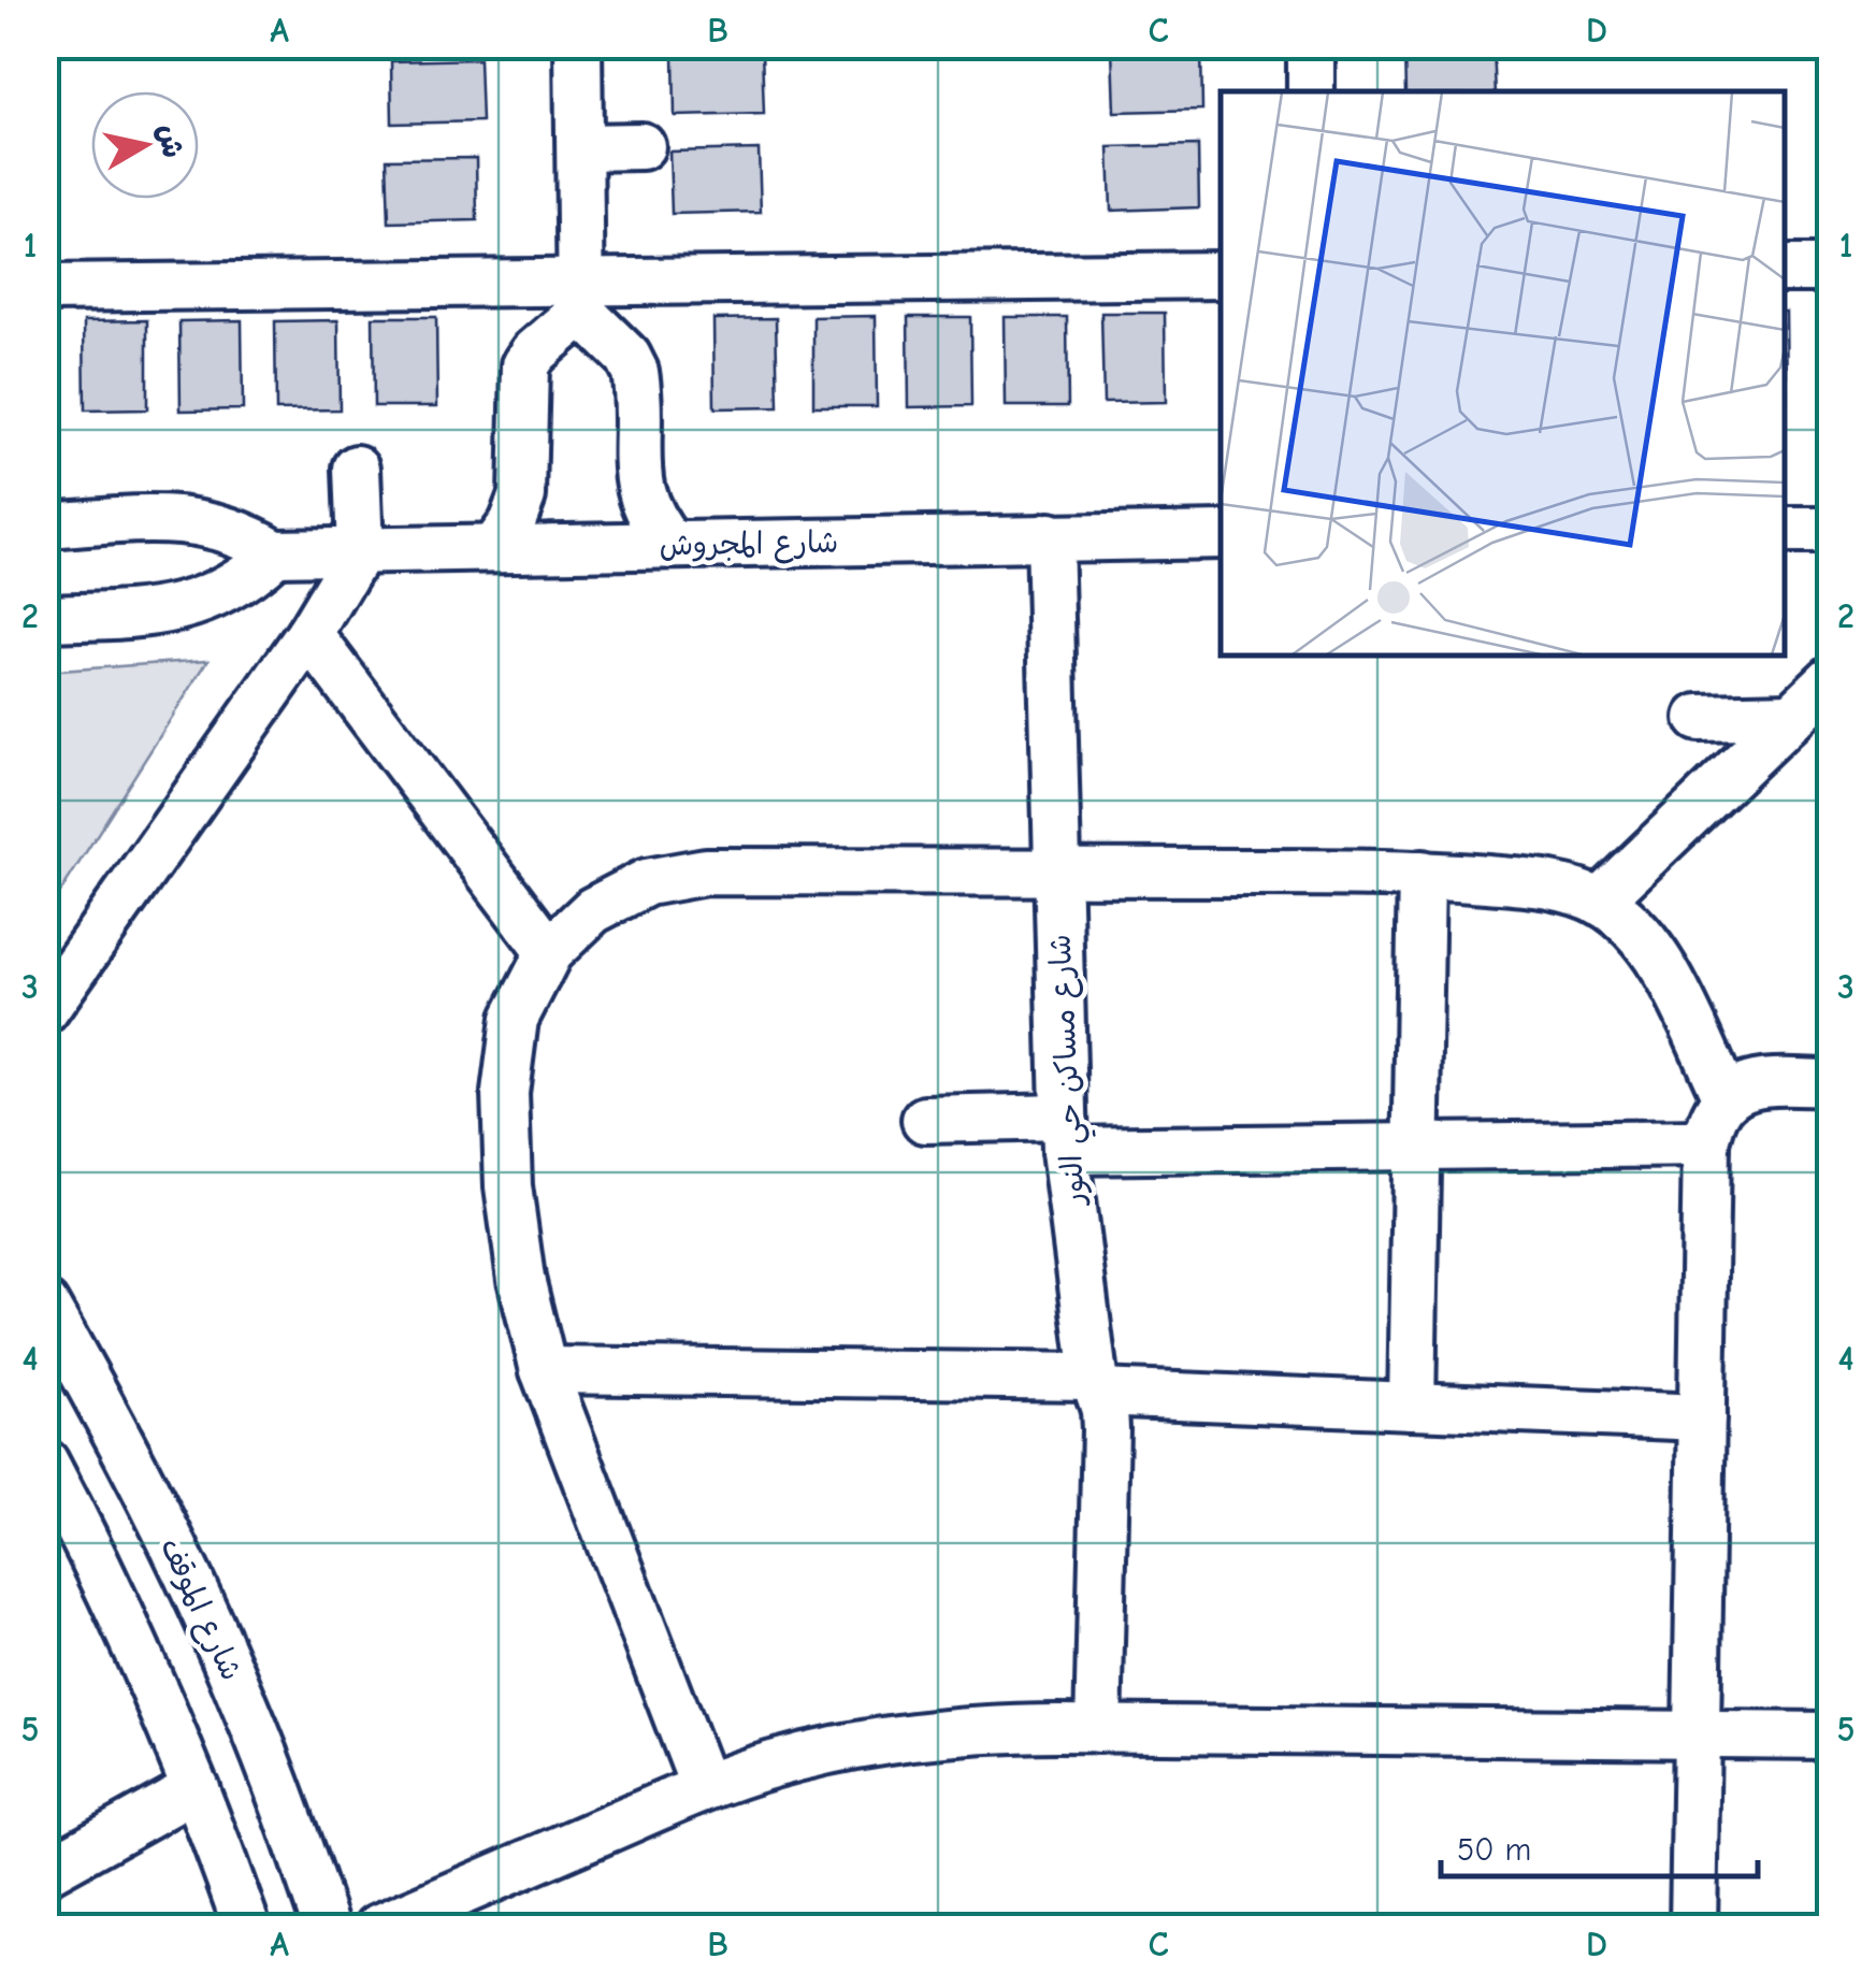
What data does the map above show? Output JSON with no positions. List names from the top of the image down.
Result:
{
  "streets": {
    "street": ["شارع المجروش", "شارع مساكن حي النور", "شارع الموقف"]
  },
  "crossings": [
    ["شارع المجروش", "شارع مساكن حي النور"]
  ],
  "scale_bar": "50 m",
  "north": "right",
  "grid": {
    "columns": [
      "A",
      "B",
      "C",
      "D"
    ],
    "rows": [
      "1",
      "2",
      "3",
      "4",
      "5"
    ]
  }
}
